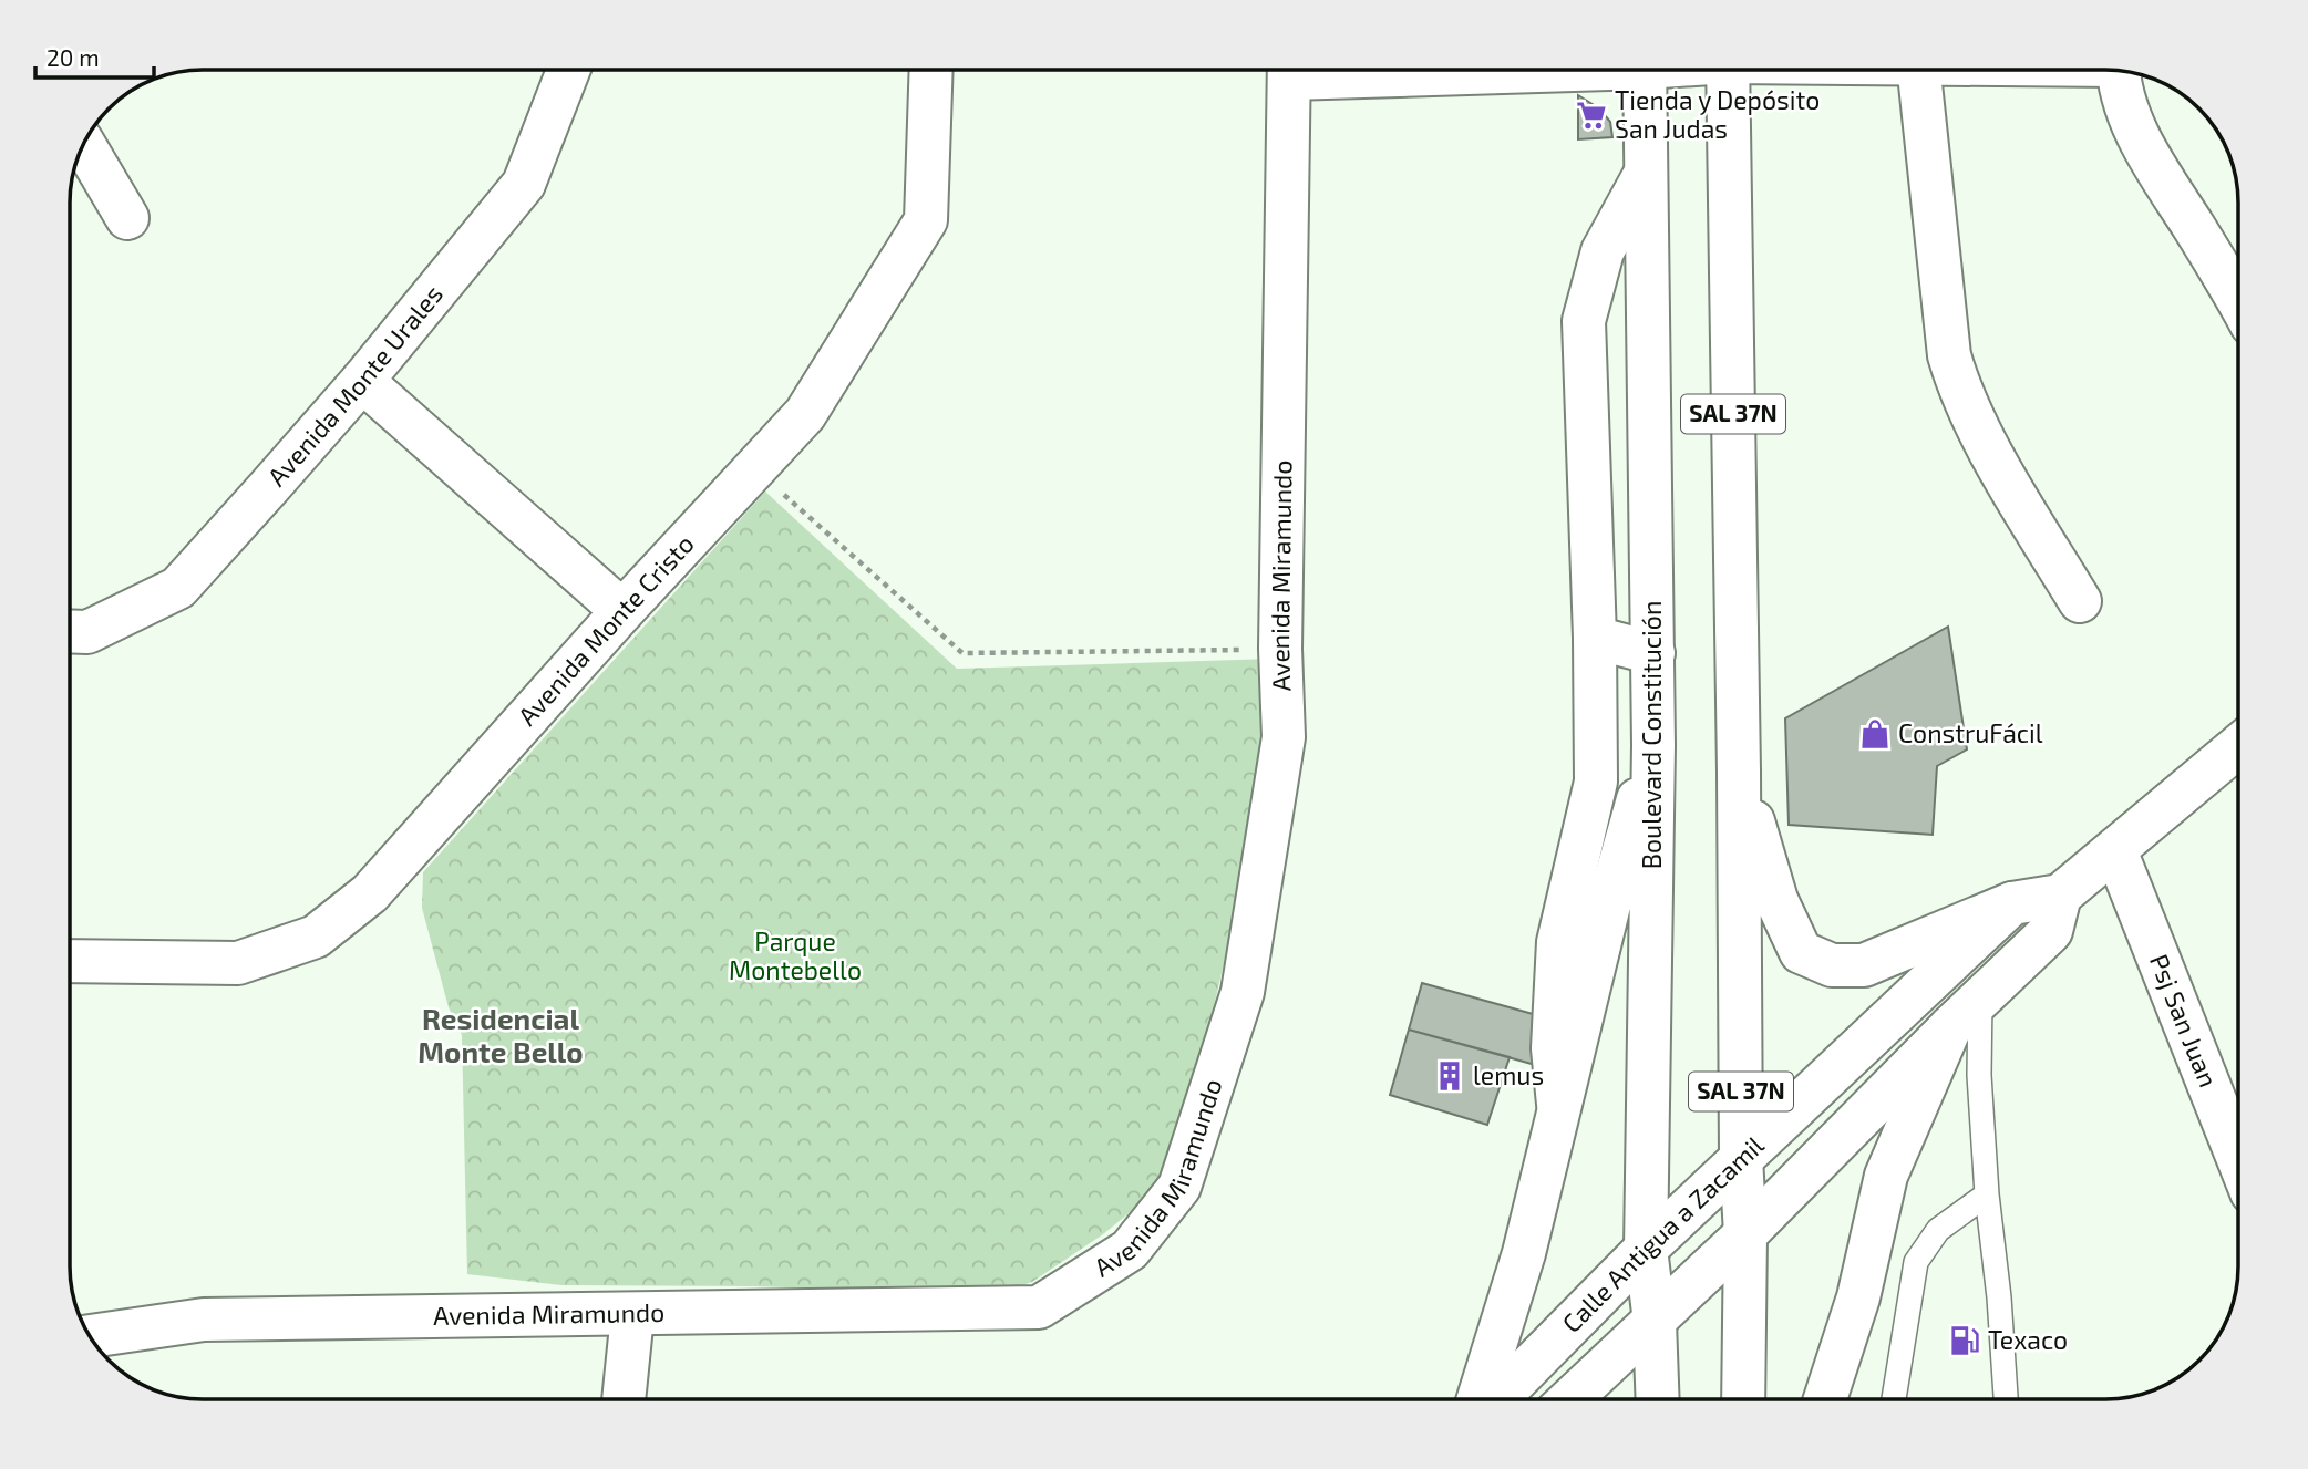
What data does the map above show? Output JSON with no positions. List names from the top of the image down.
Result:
{
  "streets": {
    "main road": [
      "Avenida Monte Urales",
      "SAL 37N",
      "Avenida Miramundo",
      "Avenida Monte Cristo",
      "Boulevard Constitución",
      "Psj San Juan",
      "Calle Antigua a Zacamil"
    ]
  },
  "crossings": [
    ["SAL 37N", "Calle Antigua a Zacamil"],
    ["Boulevard Constitución", "Calle Antigua a Zacamil"]
  ],
  "districts": ["Residencial Monte Bello"],
  "parks": ["Parque Montebello"],
  "places": {
    "supermarket": ["Tienda y Depósito San Judas"],
    "shop": ["ConstruFácil"],
    "building": ["lemus"],
    "fuel station": ["Texaco"]
  },
  "scale_bar": "20 m"
}
